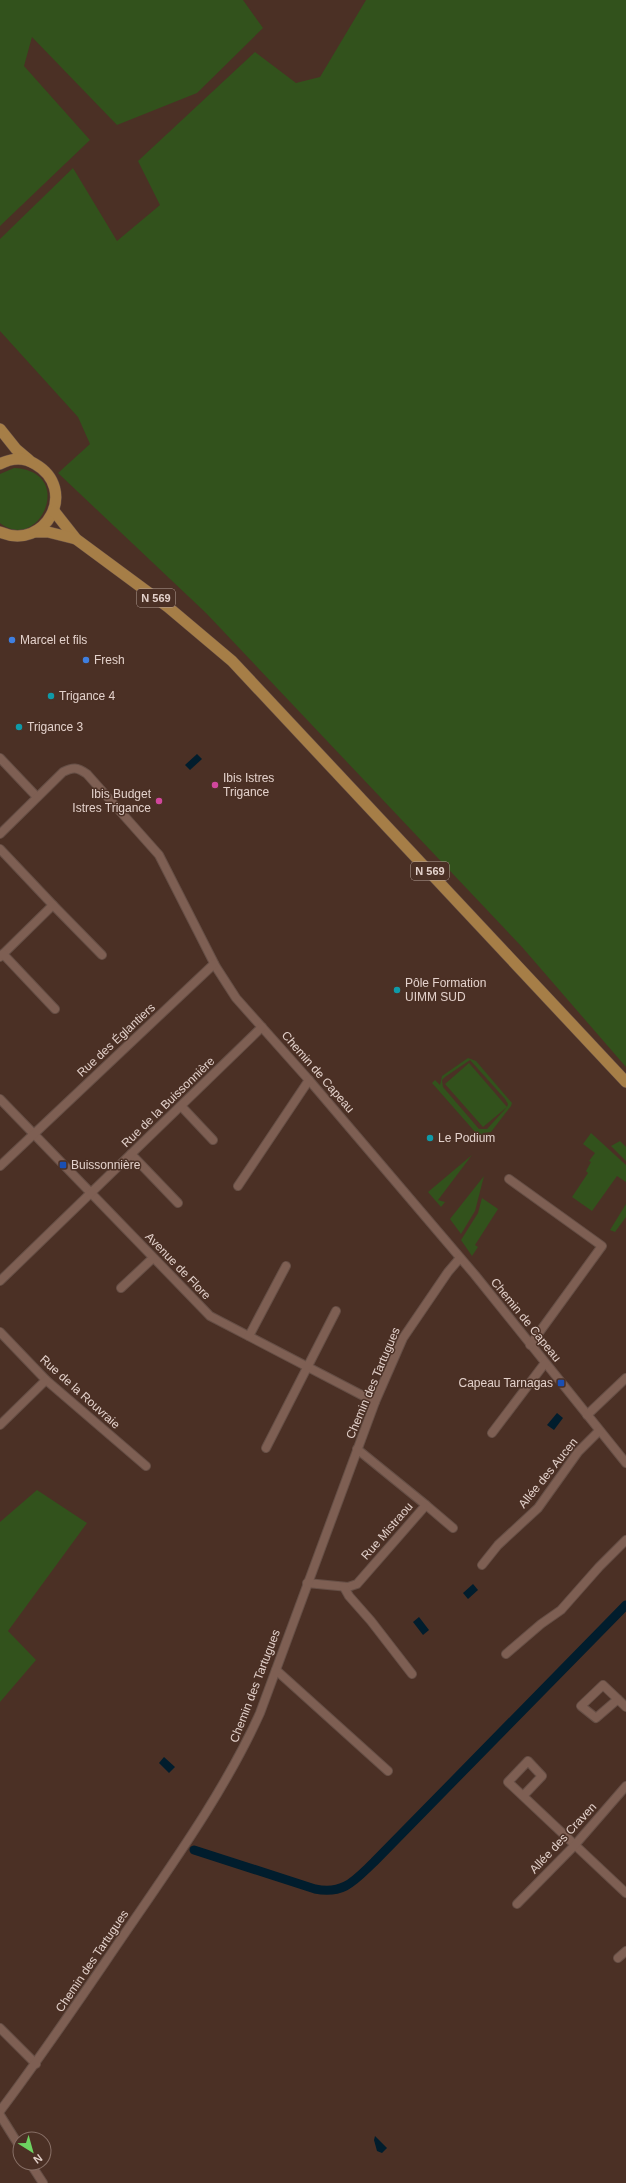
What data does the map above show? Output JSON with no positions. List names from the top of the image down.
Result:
{
  "streets": {
    "main road": ["N 569"],
    "street": [
      "Rue des Églantiers",
      "Chemin de Capeau",
      "Rue de la Buissonnière",
      "Avenue de Flore",
      "Chemin des Tartugues",
      "Rue de la Rouvraie",
      "Allée des Aucen",
      "Rue Mistraou",
      "Allée des Craven"
    ]
  },
  "crossings": [
    ["Rue des Églantiers", "Chemin de Capeau"],
    ["Rue des Églantiers", "Avenue de Flore"],
    ["Chemin de Capeau", "Rue de la Buissonnière"],
    ["Chemin de Capeau", "Chemin des Tartugues"],
    ["Chemin de Capeau", "Allée des Aucen"],
    ["Rue de la Buissonnière", "Avenue de Flore"],
    ["Avenue de Flore", "Chemin des Tartugues"],
    ["Chemin des Tartugues", "Rue Mistraou"]
  ],
  "places": {
    "other": [
      "Marcel et fils",
      "Fresh",
      "Trigance 4",
      "Trigance 3",
      "Ibis Istres Trigance",
      "Ibis Budget Istres Trigance",
      "Pôle Formation UIMM SUD",
      "Le Podium"
    ],
    "transit": ["Buissonnière", "Capeau Tarnagas"]
  },
  "north": "bottom right"
}
